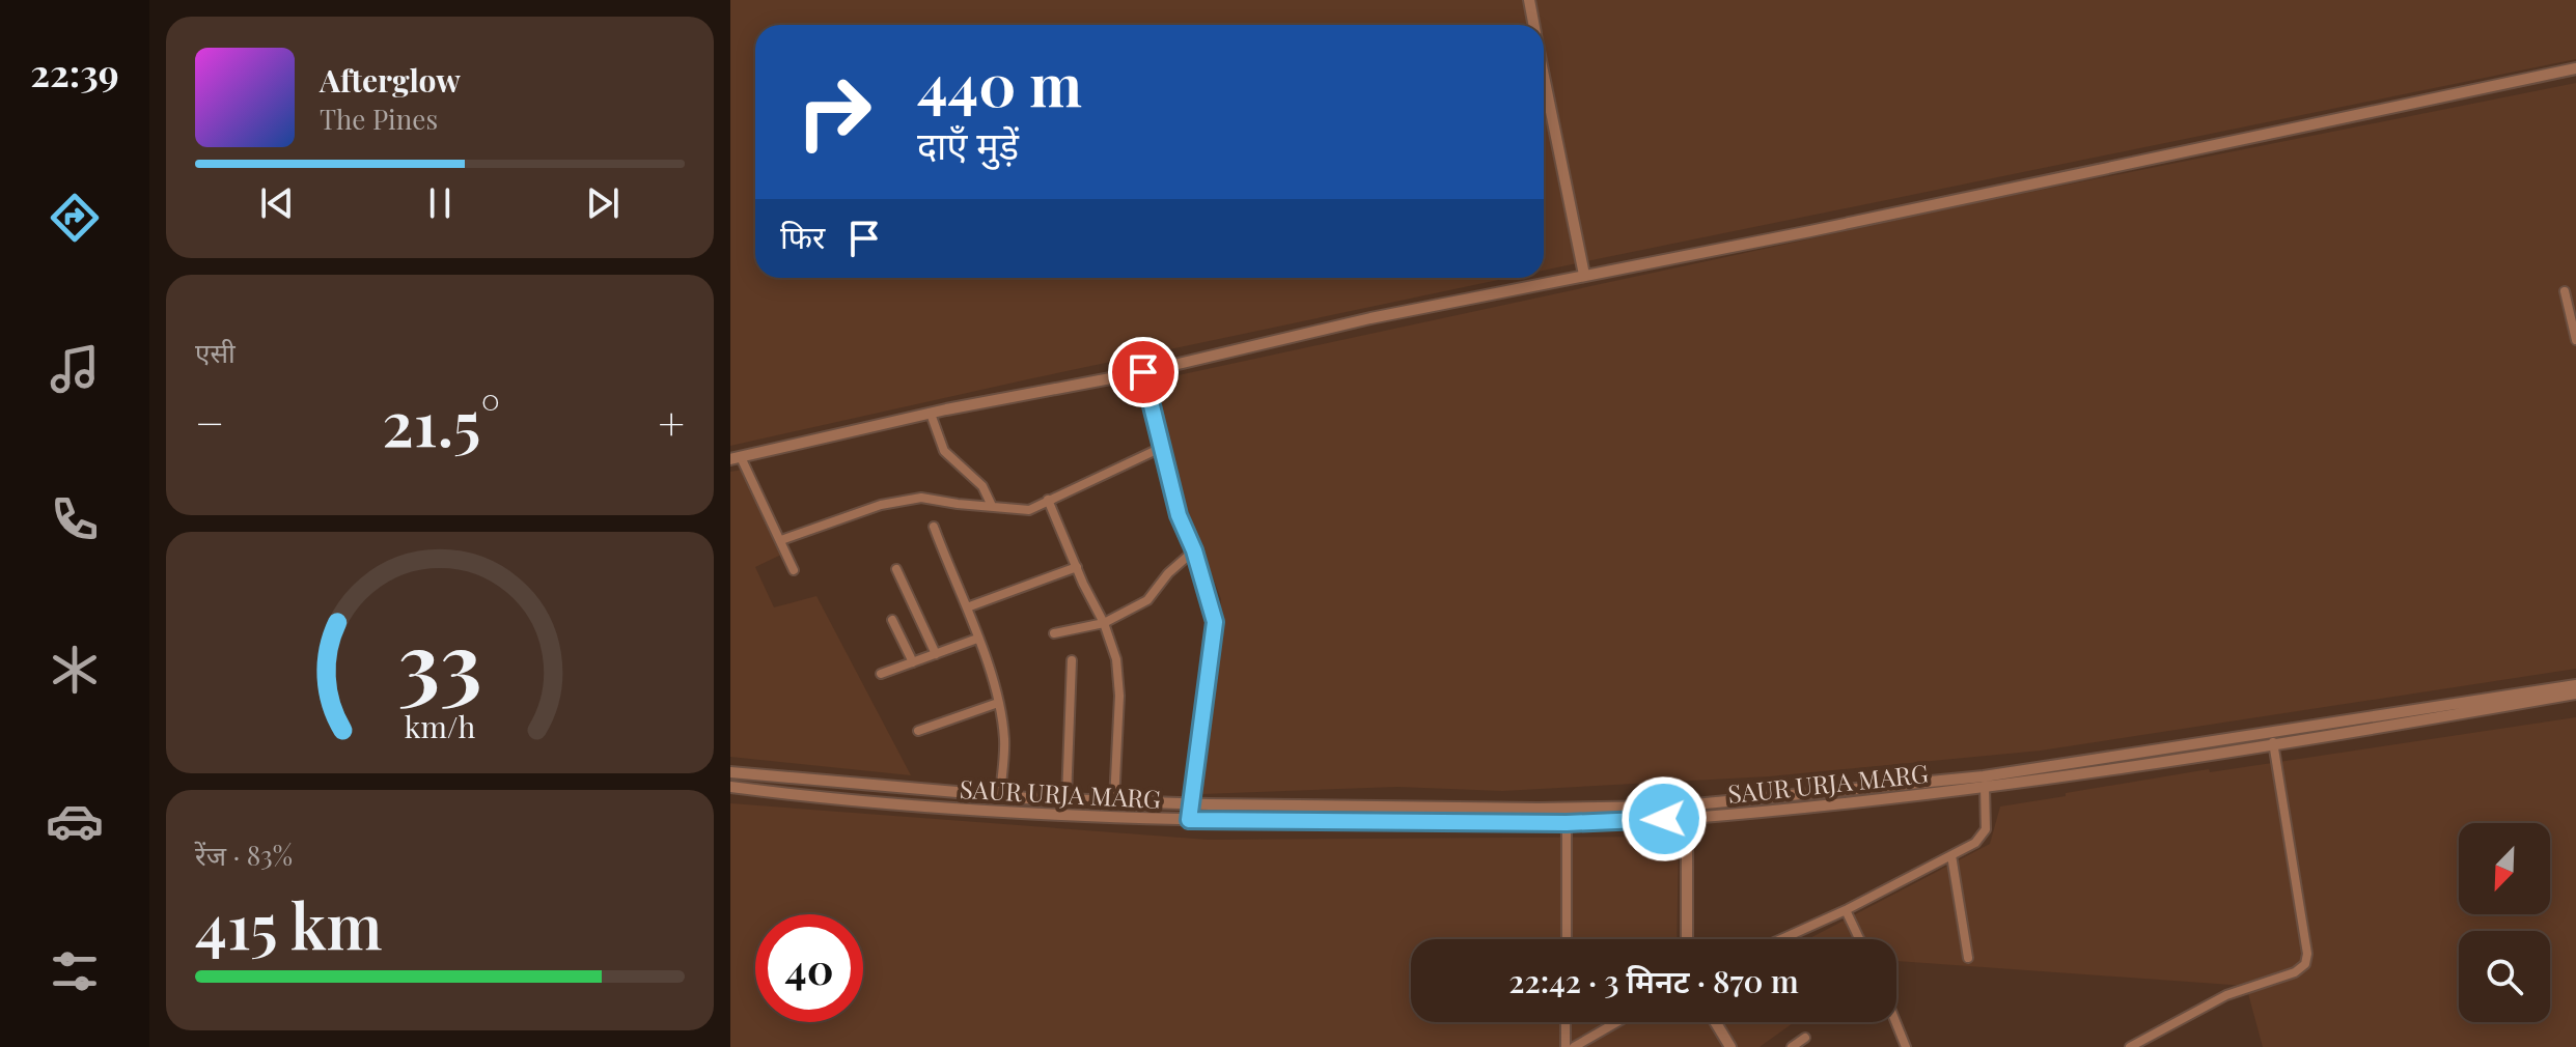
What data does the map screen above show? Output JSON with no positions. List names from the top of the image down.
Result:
{
  "streets": {
    "street": ["SAUR URJA MARG"]
  },
  "north": "bottom left",
  "page": {
    "tabs": "22:39",
    "turn": ["440 m", "दाएँ मुड़ें"],
    "song": ["Afterglow", "The Pines"],
    "then": "फिर",
    "tile": [
      "एसी",
      ["रेंज · 83%", "415 km"]
    ],
    "heat": ["−", "21.5°", "+"],
    "limit": "40",
    "trip": "22:42 · 3 मिनट · 870 m",
    "gauge": ["33", "km/h"]
  }
}
